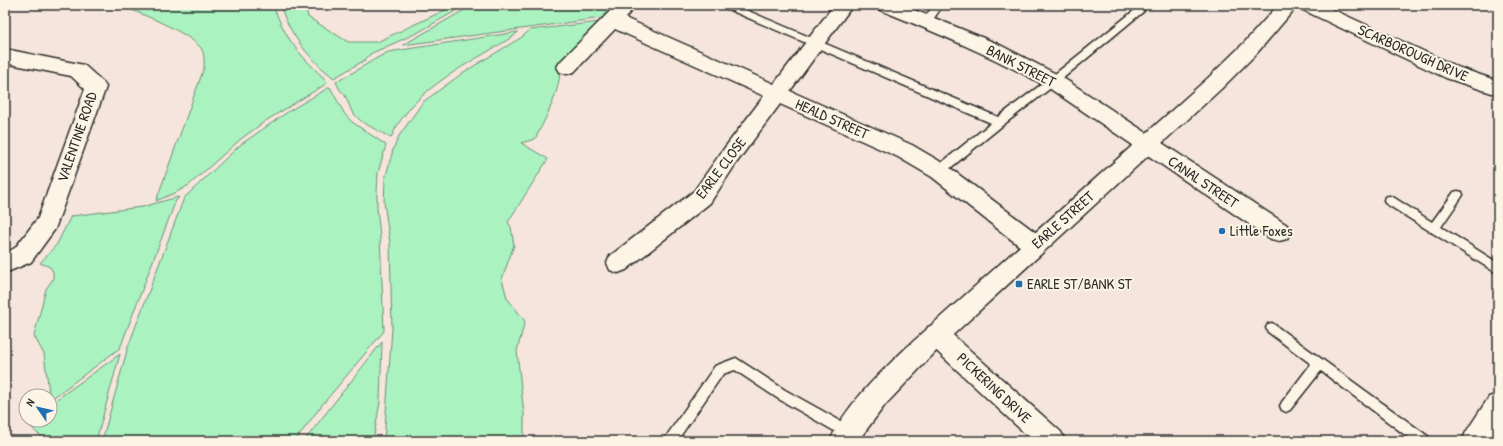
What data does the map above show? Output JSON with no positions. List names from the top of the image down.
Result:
{
  "streets": {
    "street": [
      "SCARBOROUGH DRIVE",
      "BANK STREET",
      "HEALD STREET",
      "VALENTINE ROAD",
      "EARLE CLOSE",
      "CANAL STREET",
      "EARLE STREET",
      "PICKERING DRIVE"
    ]
  },
  "crossings": [
    ["BANK STREET", "CANAL STREET"],
    ["BANK STREET", "EARLE STREET"],
    ["HEALD STREET", "EARLE CLOSE"],
    ["HEALD STREET", "EARLE STREET"],
    ["CANAL STREET", "EARLE STREET"],
    ["EARLE STREET", "PICKERING DRIVE"]
  ],
  "places": {
    "other": ["Little Foxes"],
    "transit": ["EARLE ST/BANK ST"]
  },
  "north": "top left"
}
